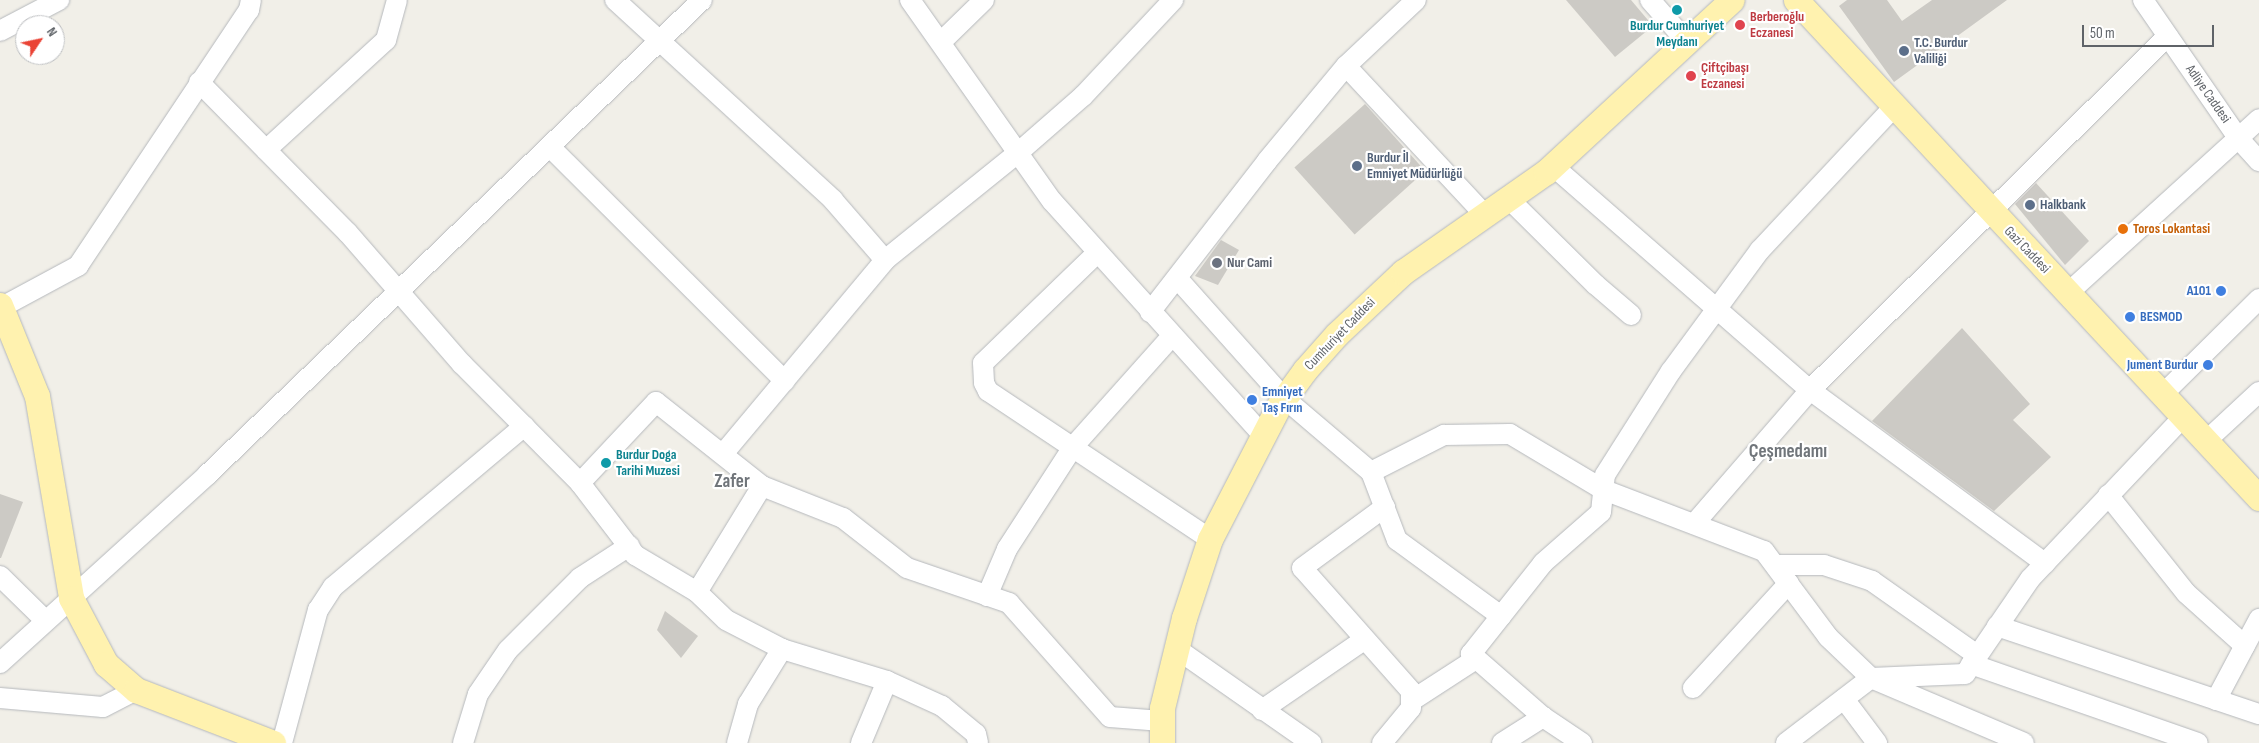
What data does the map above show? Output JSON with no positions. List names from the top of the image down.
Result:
{
  "streets": {
    "main road": ["Gazi Caddesi", "Cumhuriyet Caddesi"],
    "street": ["Adliye Caddesi"]
  },
  "districts": ["Çeşmedamı", "Zafer"],
  "places": [
    "Burdur Cumhuriyet Meydanı",
    "Berberoğlu Eczanesi",
    "T.C. Burdur Valiliği",
    "Çiftçibaşı Eczanesi",
    "Burdur İl Emniyet Müdürlüğü",
    "Halkbank",
    "Toros Lokantasi",
    "Nur Cami",
    "A101",
    "BESMOD",
    "Jument Burdur",
    "Emniyet Taş Fırın",
    "Burdur Doga Tarihi Muzesi"
  ],
  "scale_bar": "50 m",
  "north": "top right"
}
